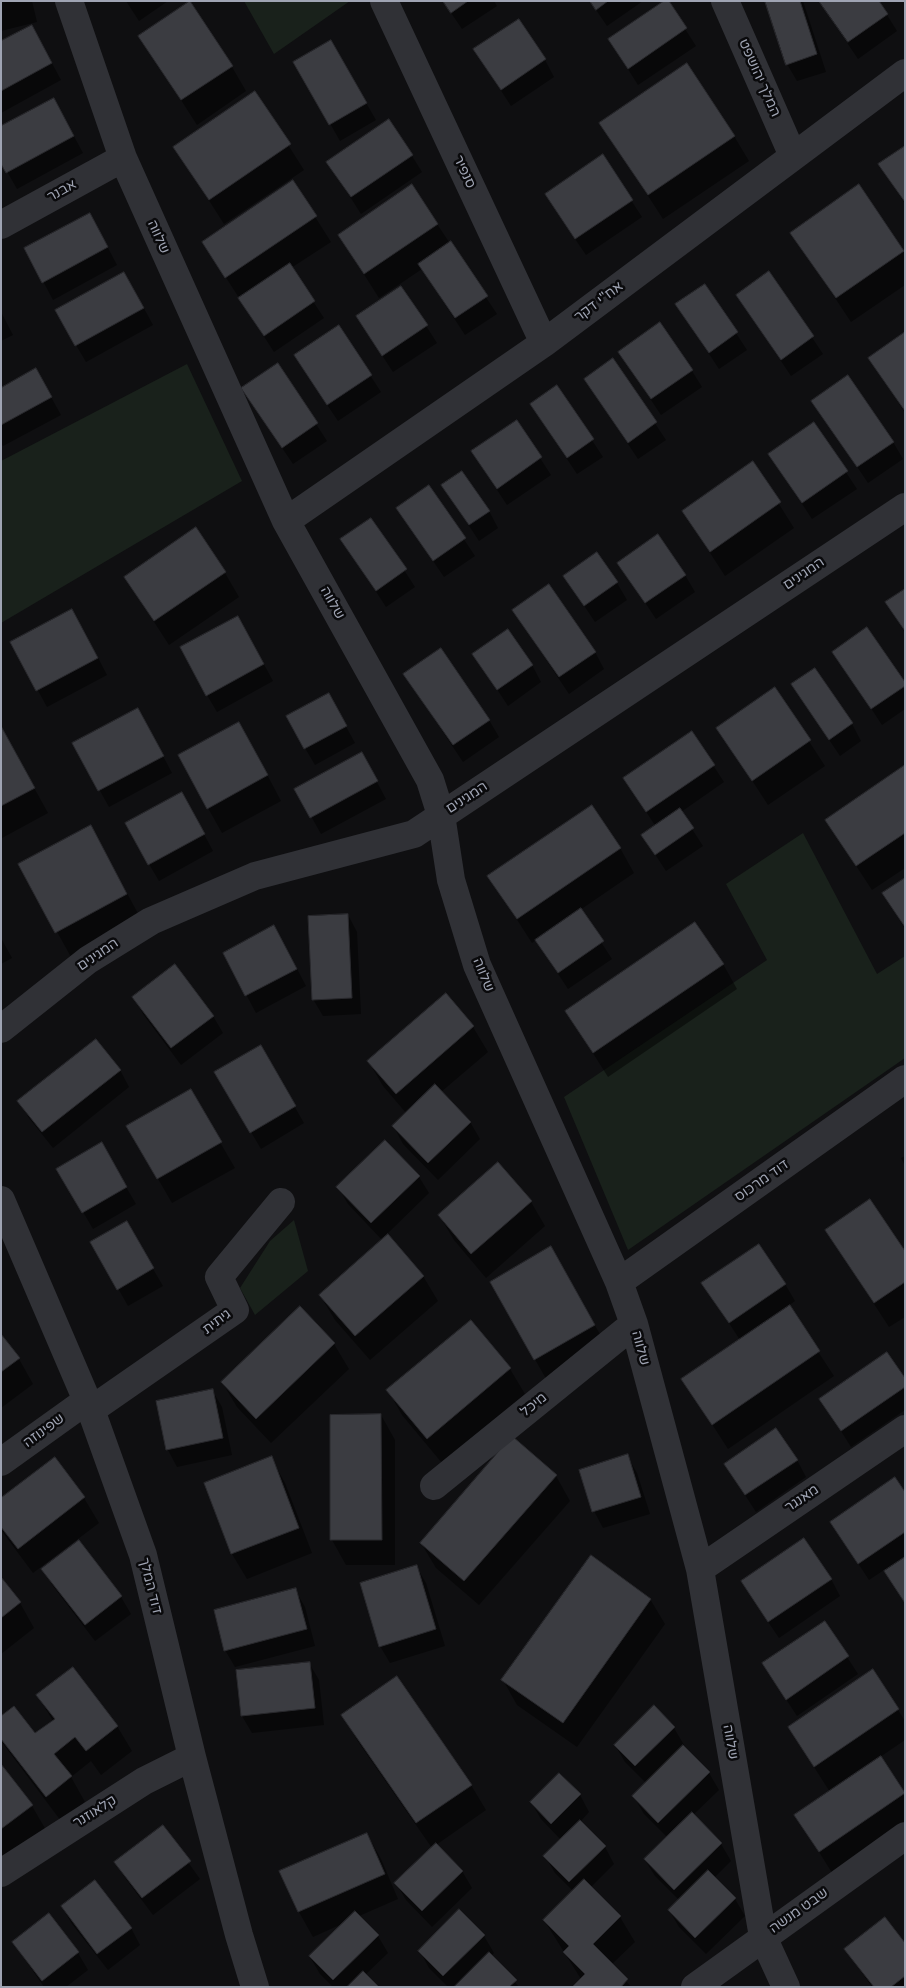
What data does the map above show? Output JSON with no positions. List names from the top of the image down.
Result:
{
  "streets": {
    "street": [
      "המלך יהושפט",
      "סנפיר",
      "אבנר",
      "שלווה",
      "אח\"י דקר",
      "המגינים",
      "דוד מרכוס",
      "גיתית",
      "מיכל",
      "שפינוזה",
      "מאנגר",
      "דוד המלך",
      "קלאוזנר",
      "שבט מנשה"
    ]
  },
  "crossings": [
    ["המלך יהושפט", "אח\"י דקר"],
    ["סנפיר", "אח\"י דקר"],
    ["אבנר", "שלווה"],
    ["שלווה", "אח\"י דקר"],
    ["שלווה", "המגינים"],
    ["שלווה", "דוד מרכוס"],
    ["שלווה", "מיכל"],
    ["שלווה", "מאנגר"],
    ["שלווה", "שבט מנשה"],
    ["גיתית", "שפינוזה"],
    ["גיתית", "דוד המלך"],
    ["שפינוזה", "דוד המלך"],
    ["דוד המלך", "קלאוזנר"]
  ]
}
